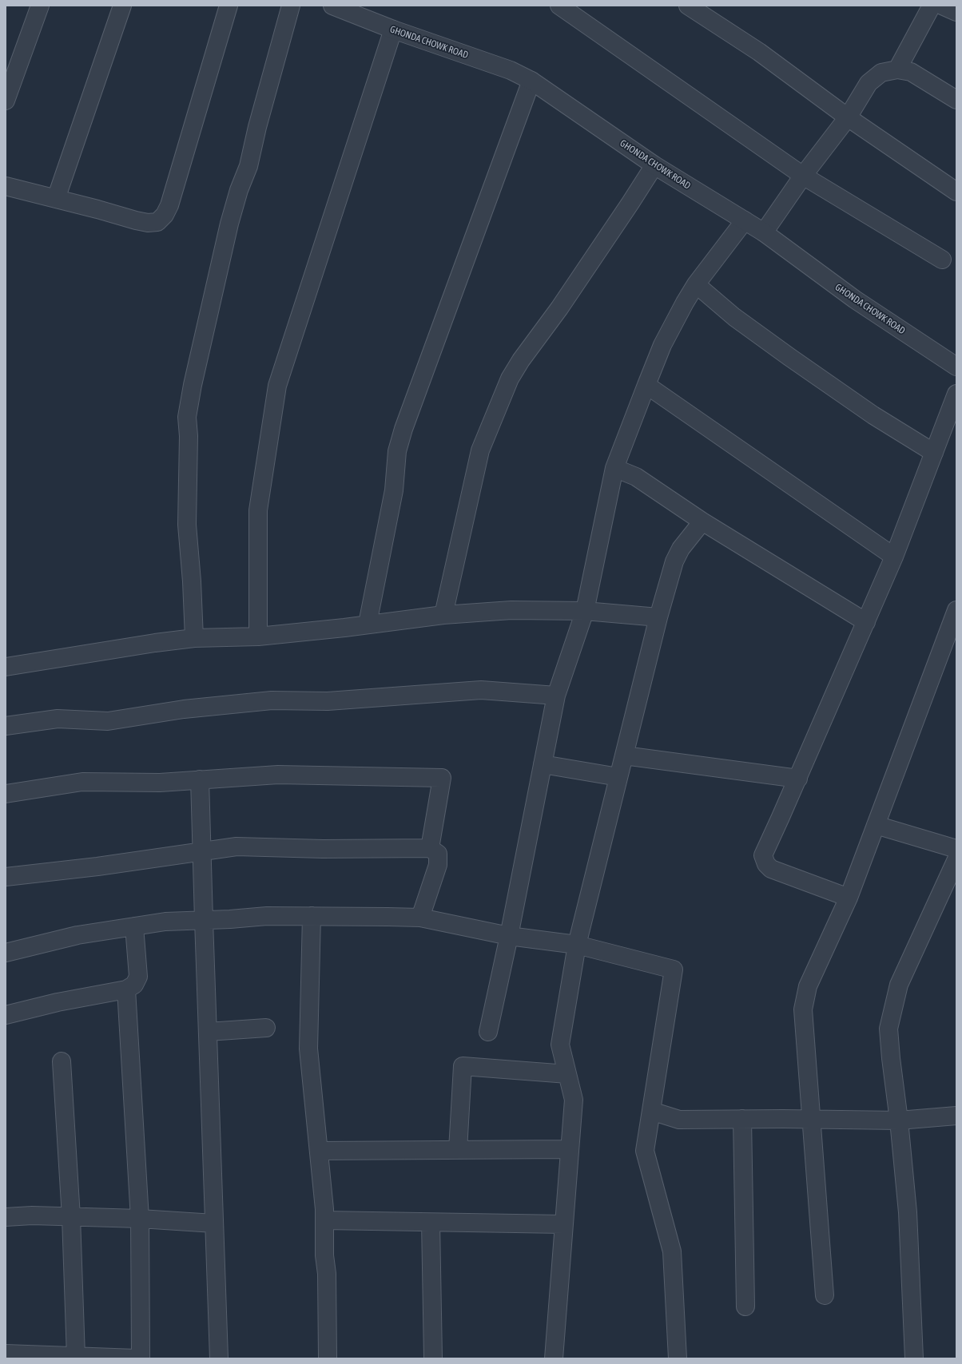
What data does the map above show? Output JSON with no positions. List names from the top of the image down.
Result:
{
  "streets": {
    "street": ["GHONDA CHOWK ROAD"]
  }
}
